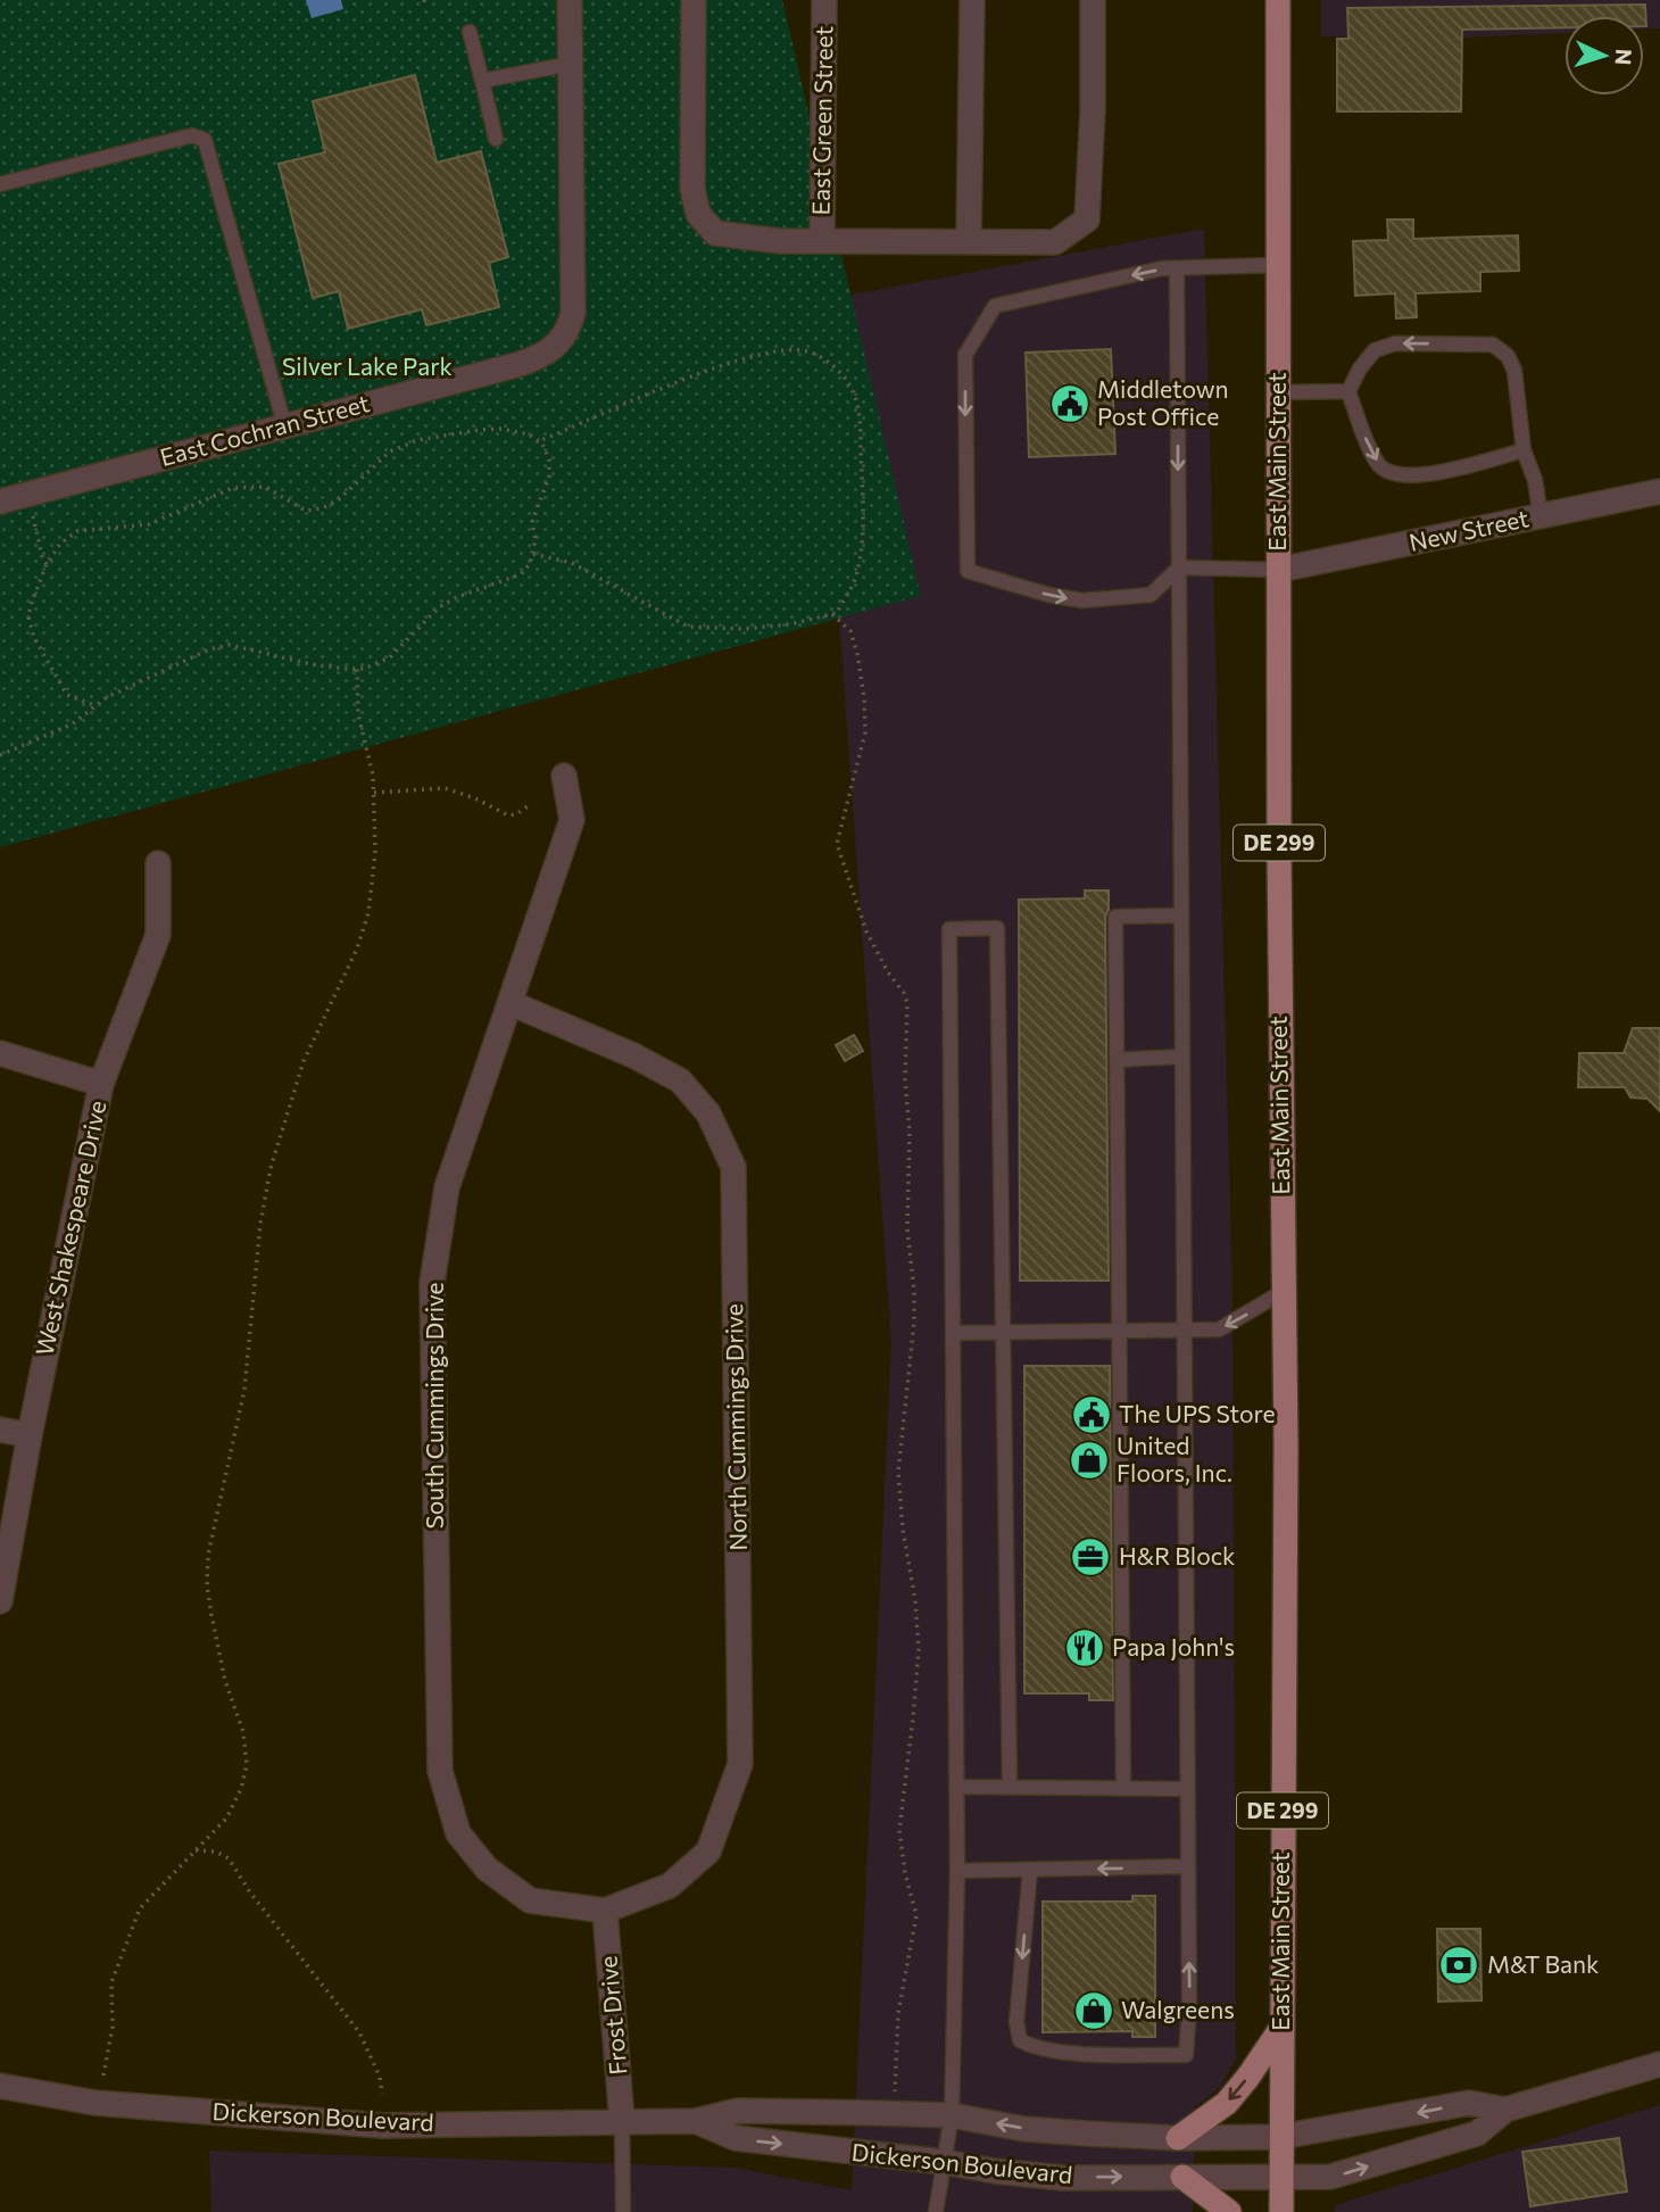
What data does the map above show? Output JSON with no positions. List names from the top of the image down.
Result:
{
  "streets": {
    "main road": ["East Main Street", "DE 299"],
    "street": [
      "East Green Street",
      "East Cochran Street",
      "New Street",
      "West Shakespeare Drive",
      "South Cummings Drive",
      "North Cummings Drive",
      "Frost Drive",
      "Dickerson Boulevard"
    ]
  },
  "crossings": [
    ["East Main Street", "New Street"],
    ["East Main Street", "Dickerson Boulevard"],
    ["South Cummings Drive", "North Cummings Drive"],
    ["South Cummings Drive", "Frost Drive"],
    ["North Cummings Drive", "Frost Drive"],
    ["Frost Drive", "Dickerson Boulevard"]
  ],
  "parks": ["Silver Lake Park"],
  "places": {
    "public building": ["Middletown Post Office", "The UPS Store"],
    "shop": ["United Floors, Inc.", "Walgreens"],
    "office": ["H&R Block"],
    "restaurant": ["Papa John's"],
    "bank": ["M&T Bank"]
  },
  "north": "right"
}
